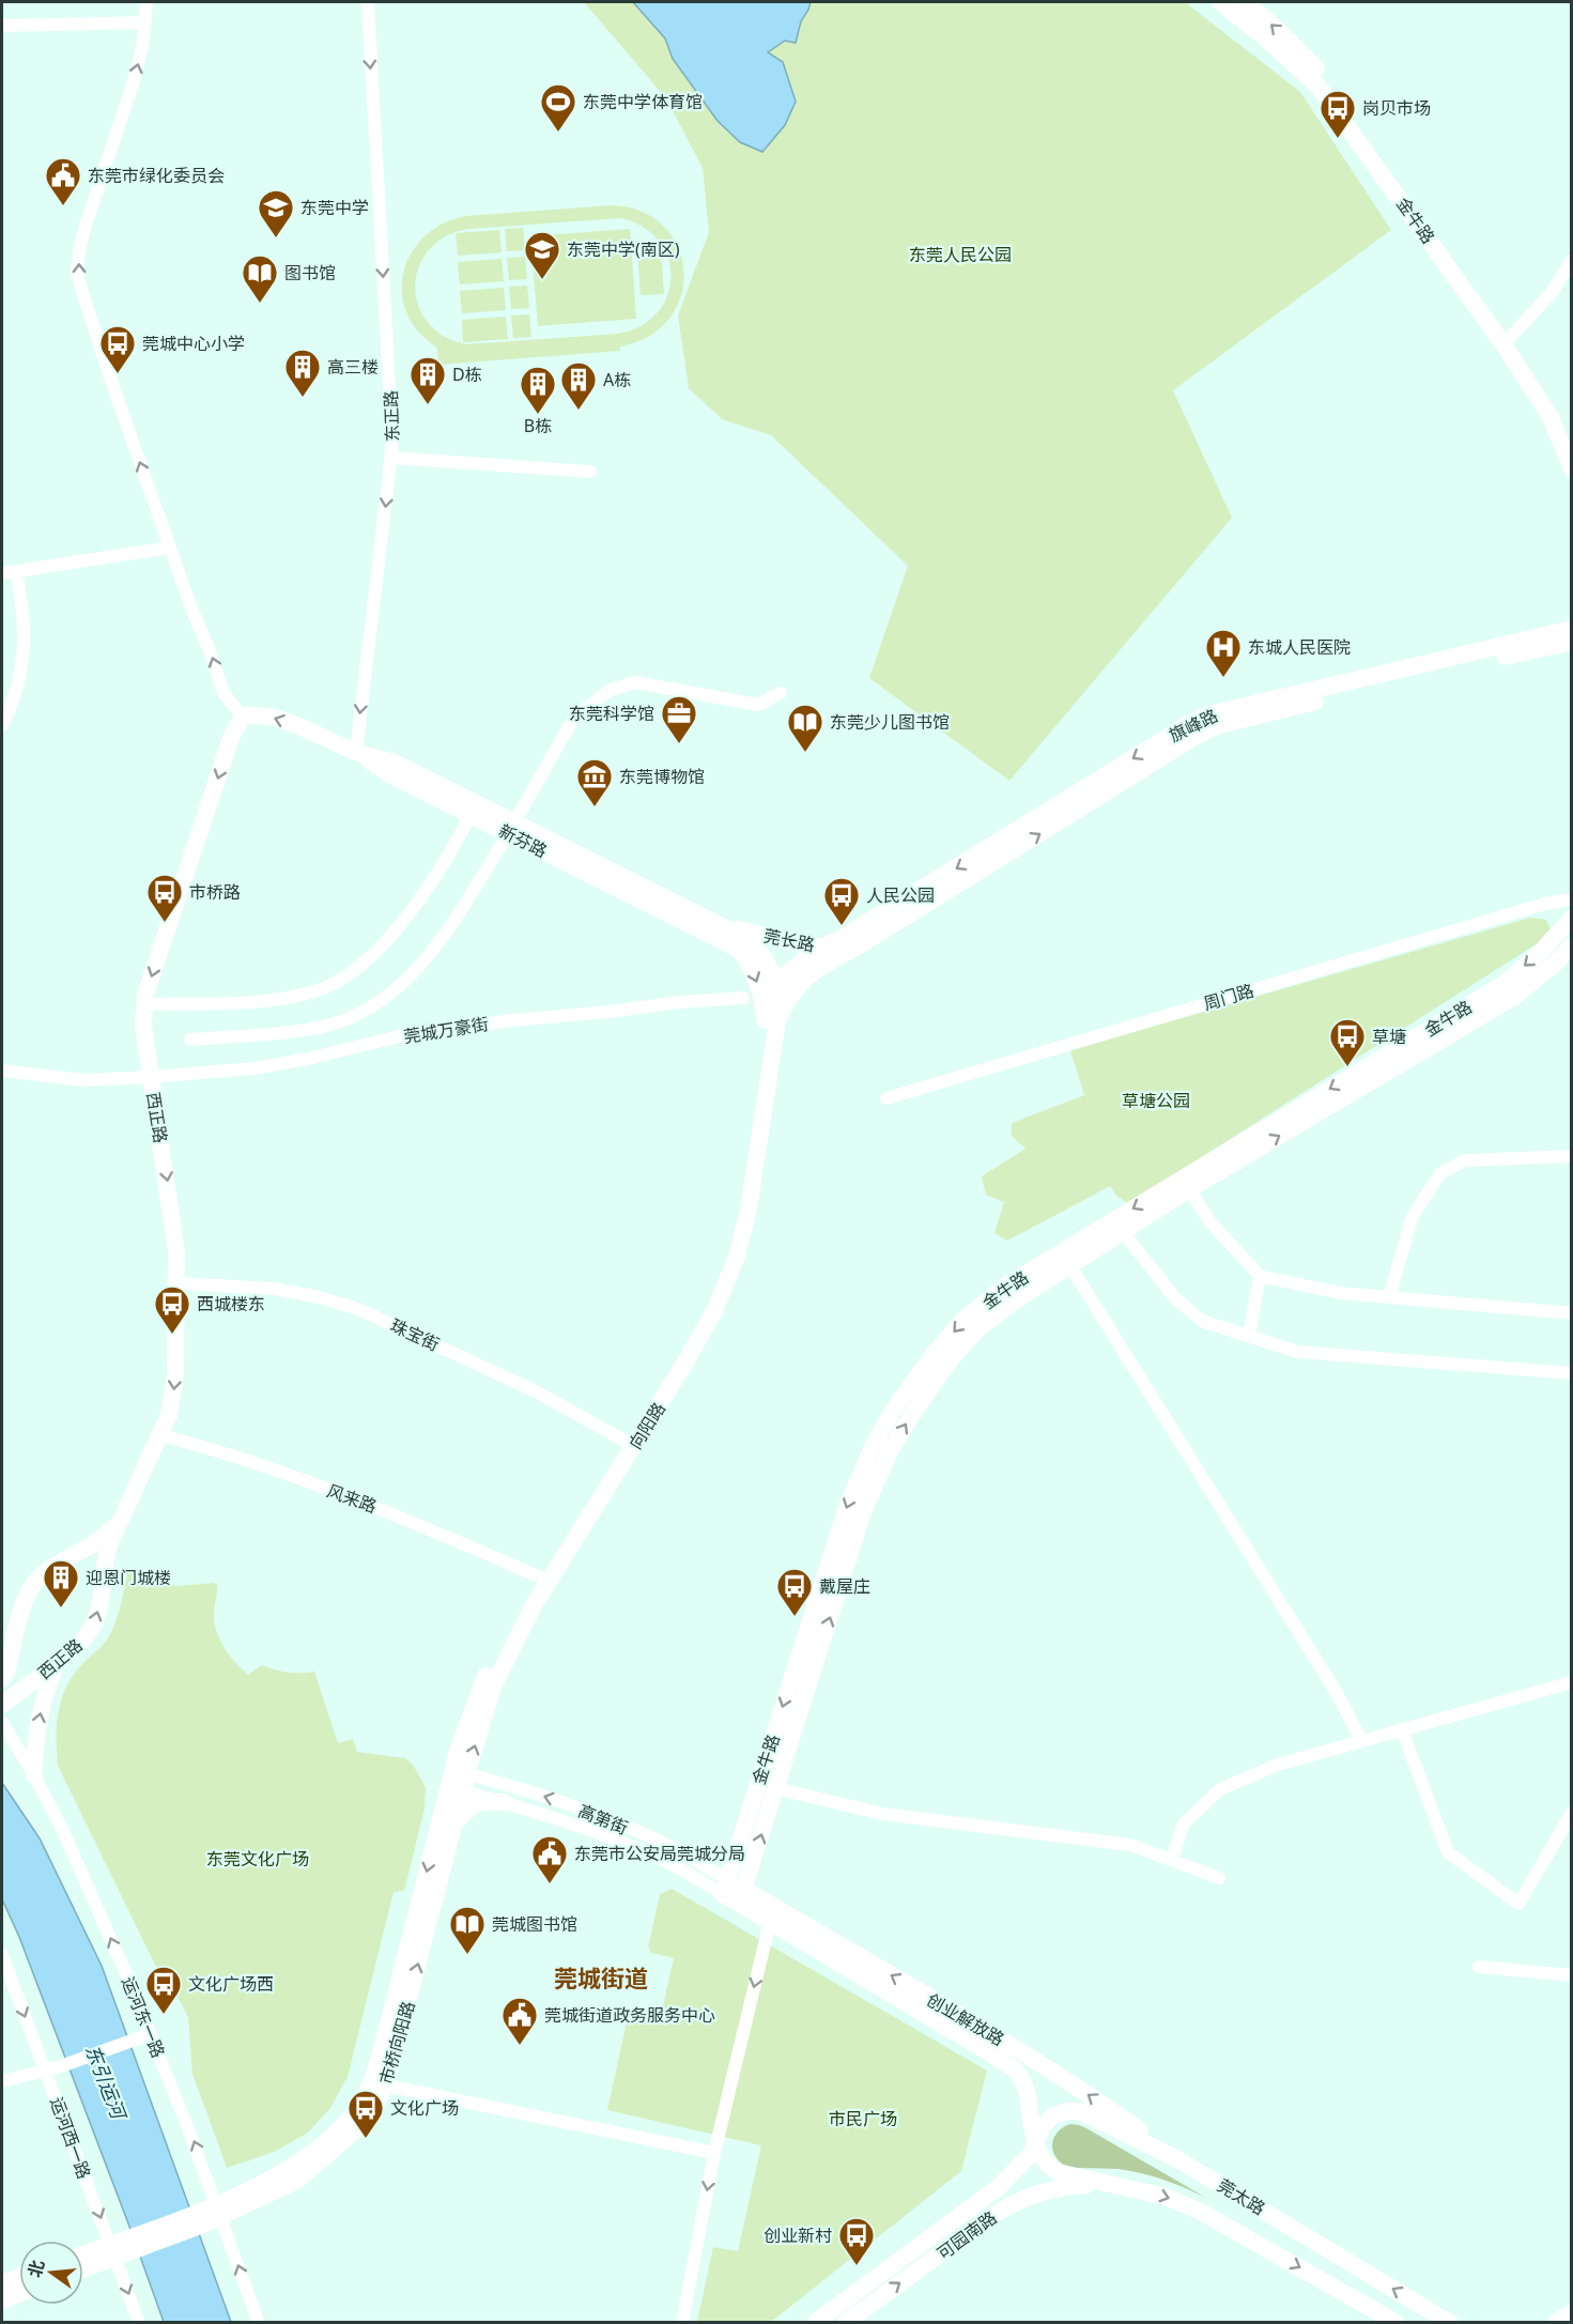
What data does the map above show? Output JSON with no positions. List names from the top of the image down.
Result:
{
  "streets": {
    "main road": [
      "金牛路",
      "旗峰路",
      "新芬路",
      "莞长路",
      "西正路",
      "向阳路",
      "创业解放路",
      "市桥向阳路",
      "莞太路",
      "可园南路"
    ],
    "street": [
      "东正路",
      "周门路",
      "莞城万豪街",
      "珠宝街",
      "风来路",
      "高第街",
      "运河东一路",
      "运河西一路"
    ]
  },
  "crossings": [
    ["金牛路", "高第街"],
    ["金牛路", "创业解放路"],
    ["东正路", "新芬路"],
    ["旗峰路", "莞长路"],
    ["新芬路", "西正路"],
    ["莞城万豪街", "西正路"],
    ["西正路", "珠宝街"],
    ["西正路", "风来路"],
    ["珠宝街", "向阳路"],
    ["向阳路", "风来路"],
    ["向阳路", "高第街"],
    ["向阳路", "市桥向阳路"],
    ["高第街", "创业解放路"],
    ["运河东一路", "市桥向阳路"],
    ["创业解放路", "莞太路"],
    ["创业解放路", "可园南路"],
    ["市桥向阳路", "运河西一路"],
    ["莞太路", "可园南路"]
  ],
  "one_way": ["东正路", "运河东一路", "运河西一路"],
  "districts": ["莞城街道"],
  "water": ["东引运河"],
  "parks": [
    "东莞人民公园",
    "草塘公园",
    "东莞文化广场",
    "市民广场"
  ],
  "places": {
    "sports": ["东莞中学体育馆"],
    "bus stop": [
      "岗贝市场",
      "莞城中心小学",
      "市桥路",
      "人民公园",
      "草塘",
      "西城楼东",
      "戴屋庄",
      "文化广场西",
      "文化广场",
      "创业新村"
    ],
    "public building": ["东莞市绿化委员会", "东莞市公安局莞城分局", "莞城街道政务服务中心"],
    "school or university": ["东莞中学", "东莞中学(南区)"],
    "library": ["图书馆", "东莞少儿图书馆", "莞城图书馆"],
    "building": [
      "高三楼",
      "D栋",
      "A栋",
      "B栋",
      "迎恩门城楼"
    ],
    "hospital": ["东城人民医院"],
    "office": ["东莞科学馆"],
    "museum": ["东莞博物馆"]
  },
  "north": "left"
}
